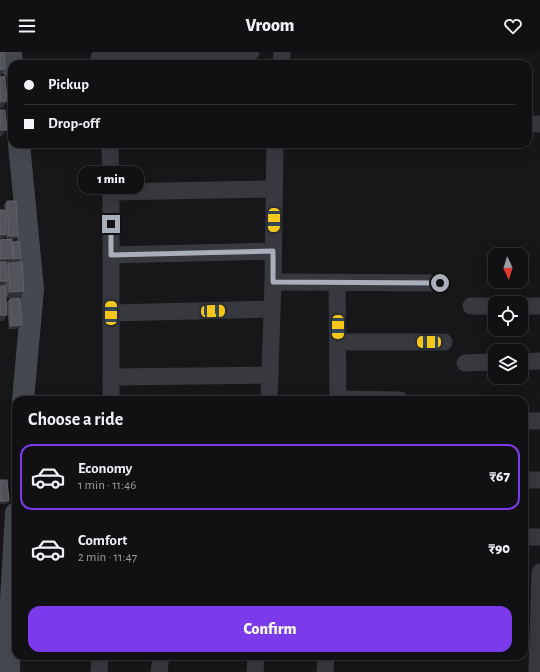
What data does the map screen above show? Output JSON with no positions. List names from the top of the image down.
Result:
{
  "north": "bottom",
  "page": {
    "header": "Vroom",
    "banner": ["Pickup", "Drop-off"],
    "bubble": "1 min",
    "heading": "Choose a ride",
    "list": [
      {
        "name": "Economy",
        "note": "1 min · 11:46",
        "value": "₹67"
      },
      {
        "name": "Comfort",
        "note": "2 min · 11:47",
        "value": "₹90"
      }
    ],
    "buttons": "Confirm"
  }
}
